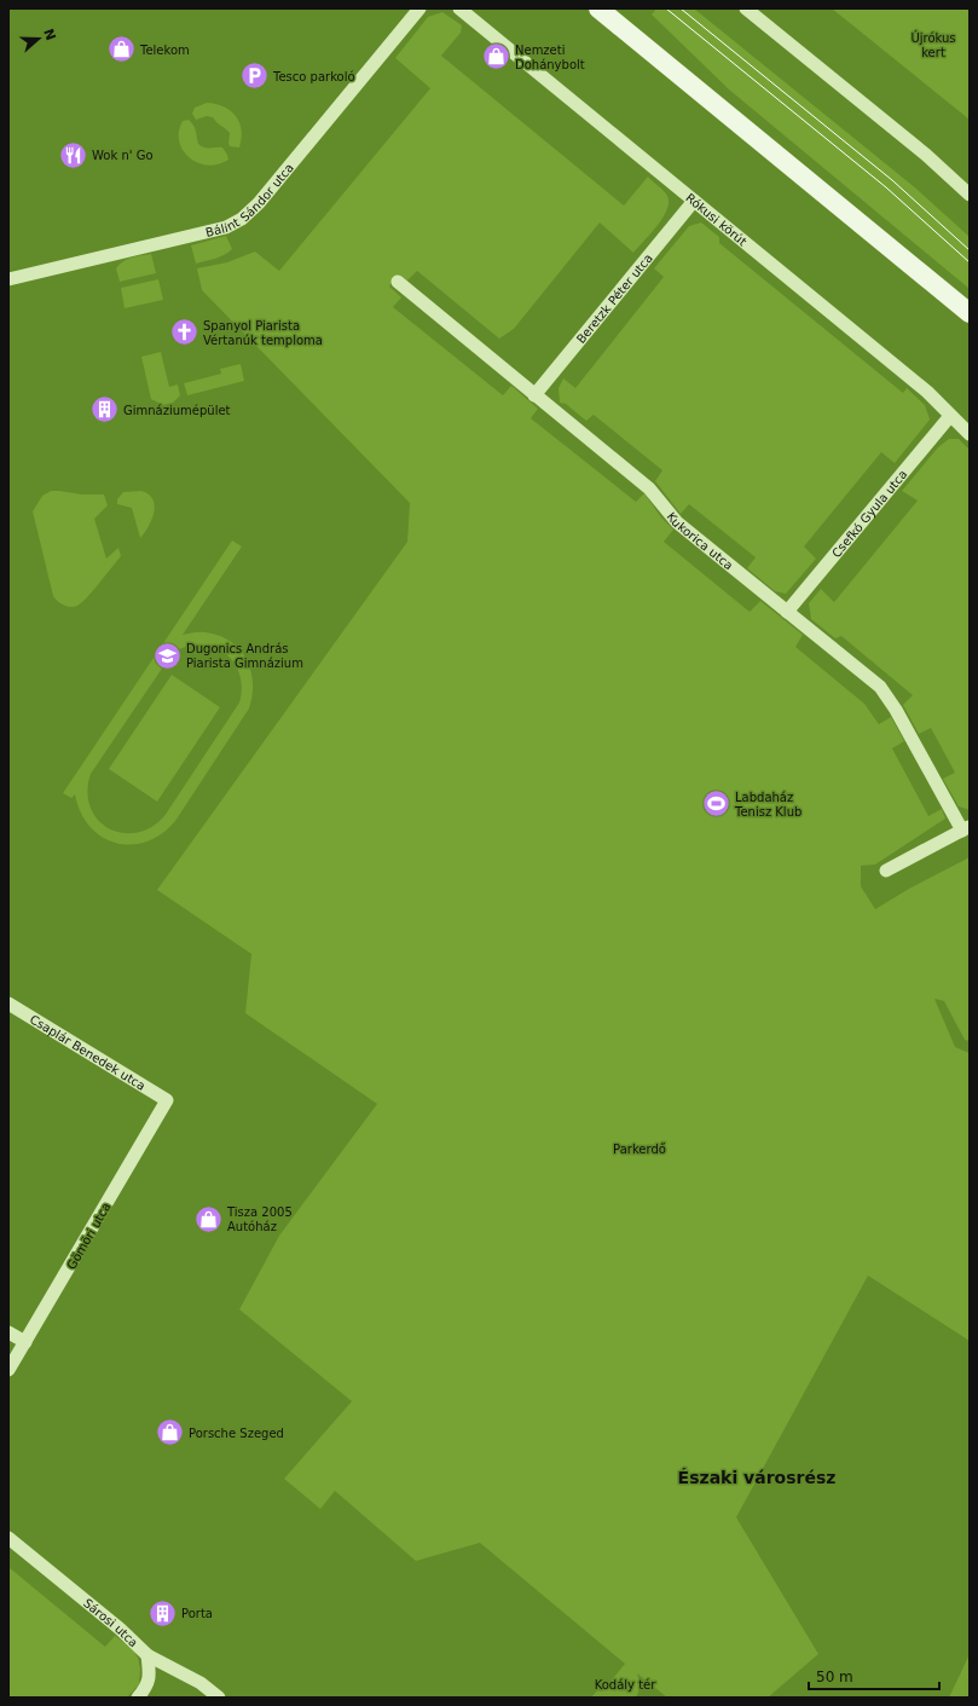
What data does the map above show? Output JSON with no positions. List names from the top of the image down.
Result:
{
  "streets": {
    "street": [
      "Bálint Sándor utca",
      "Rókusi körút",
      "Beretzk Péter utca",
      "Csefkó Gyula utca",
      "Kukorica utca",
      "Csaplár Benedek utca",
      "Gömöri utca",
      "Sárosi utca"
    ]
  },
  "crossings": [
    ["Rókusi körút", "Beretzk Péter utca"],
    ["Rókusi körút", "Csefkó Gyula utca"],
    ["Beretzk Péter utca", "Kukorica utca"],
    ["Csefkó Gyula utca", "Kukorica utca"],
    ["Csaplár Benedek utca", "Gömöri utca"]
  ],
  "districts": ["Északi városrész"],
  "parks": ["Újrókus kert", "Parkerdő", "Kodály tér"],
  "places": {
    "shop": [
      "Telekom",
      "Nemzeti Dohánybolt",
      "Tisza 2005 Autóház",
      "Porsche Szeged"
    ],
    "parking": ["Tesco parkoló"],
    "restaurant": ["Wok n' Go"],
    "church": ["Spanyol Piarista Vértanúk temploma"],
    "building": ["Gimnáziumépület", "Porta"],
    "school or university": ["Dugonics András Piarista Gimnázium"],
    "sports": ["Labdaház Tenisz Klub"]
  },
  "scale_bar": "50 m",
  "north": "right"
}
